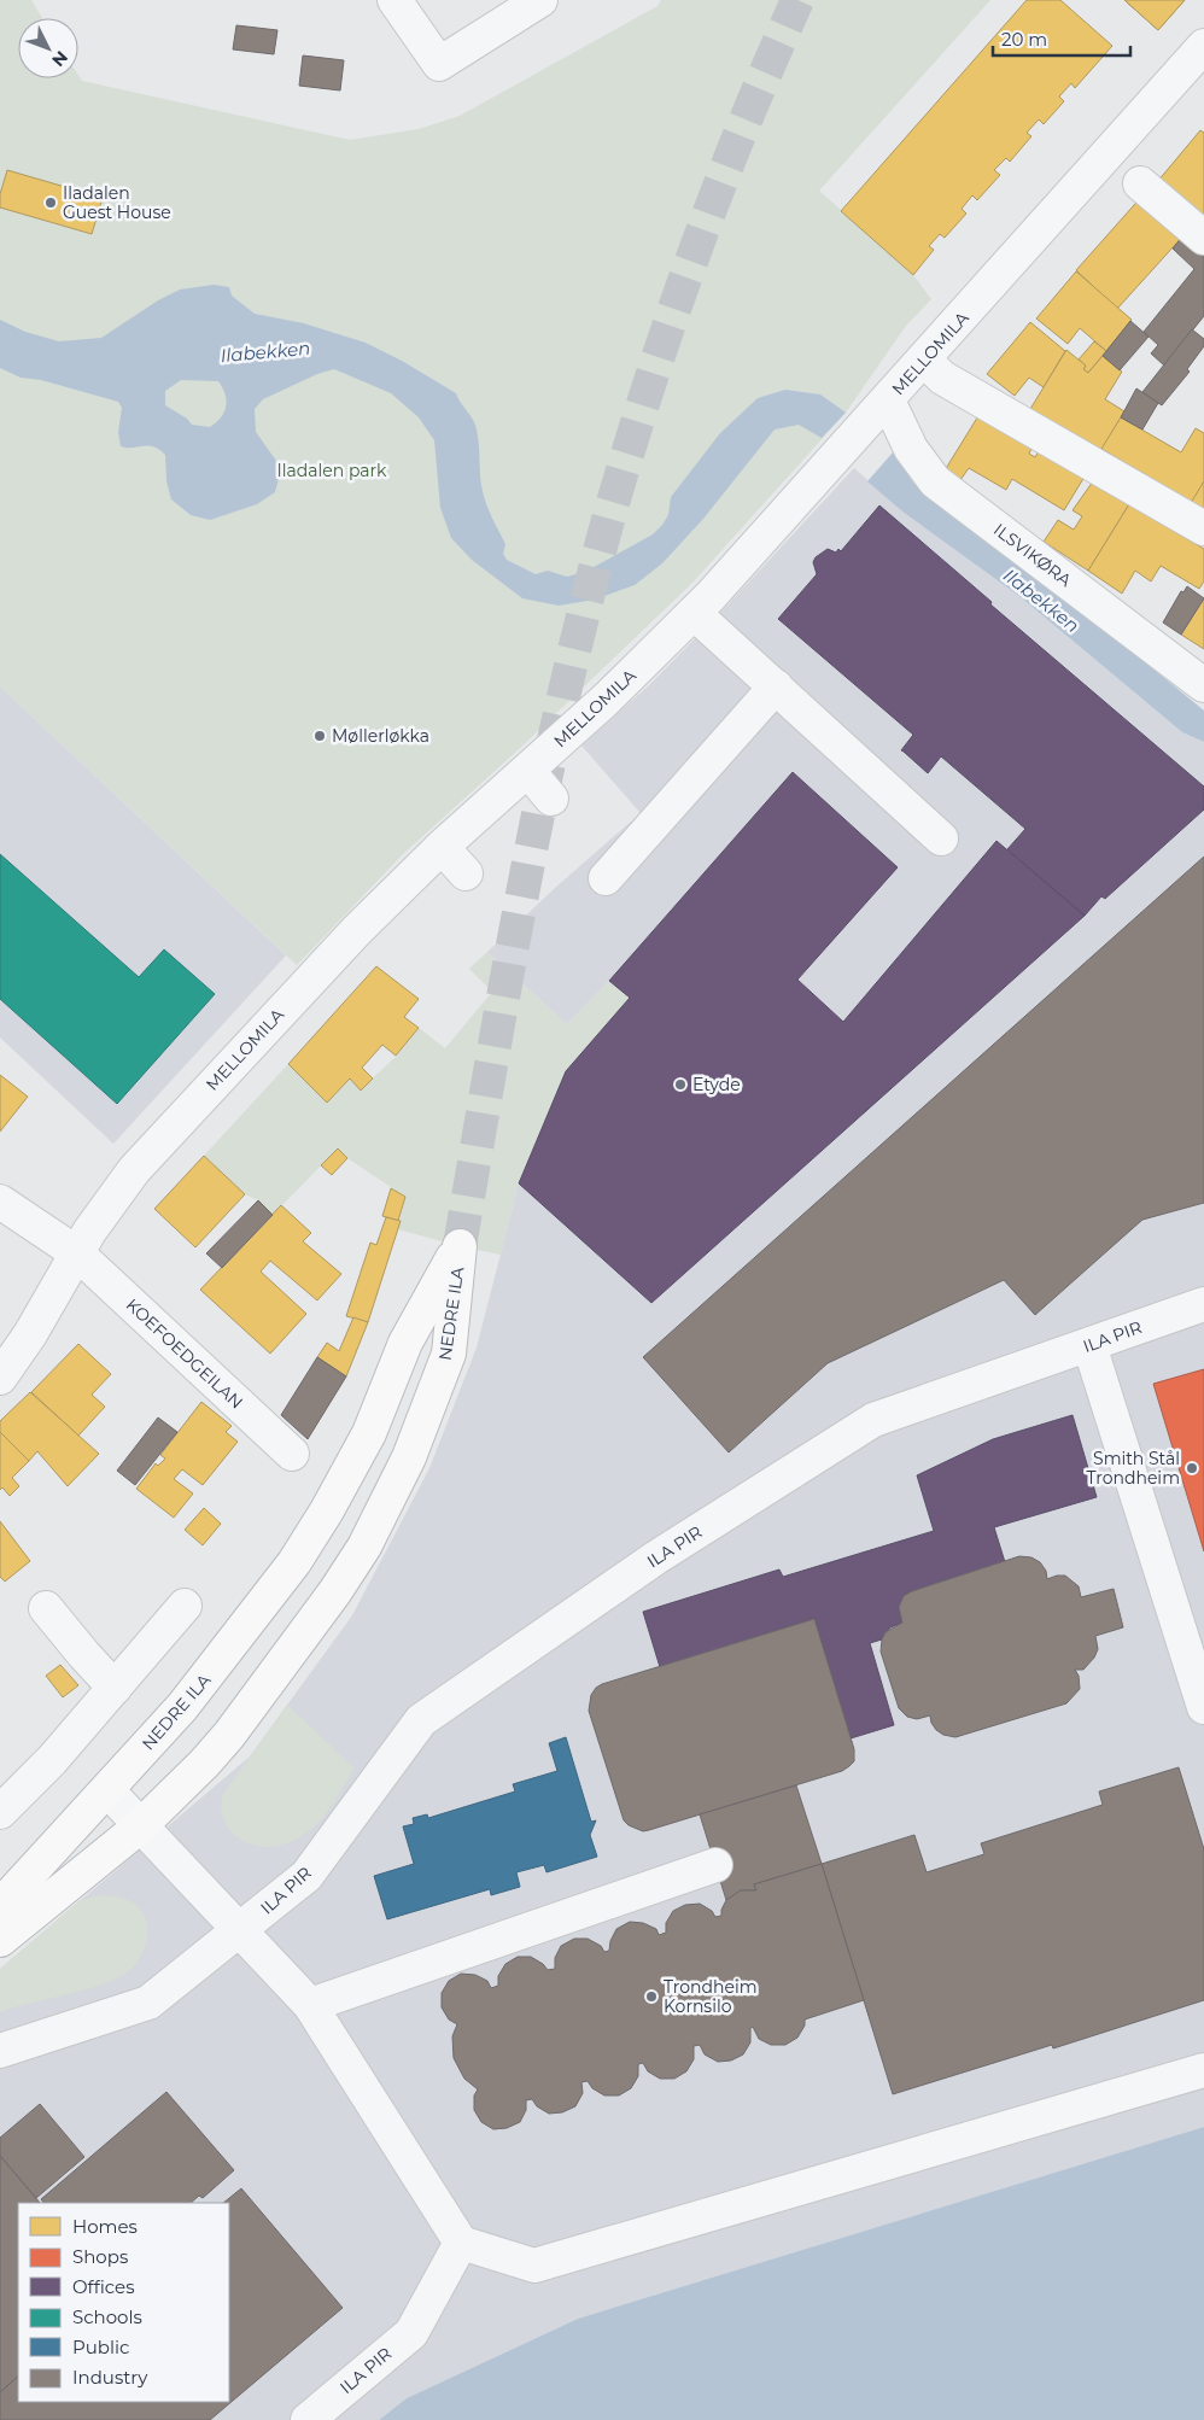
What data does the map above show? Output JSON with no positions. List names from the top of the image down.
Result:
{
  "streets": {
    "highway": ["NEDRE ILA"],
    "street": [
      "MELLOMILA",
      "ILSVIKØRA",
      "ILA PIR",
      "KOEFOEDGEILAN"
    ]
  },
  "crossings": [
    ["MELLOMILA", "ILSVIKØRA"],
    ["MELLOMILA", "KOEFOEDGEILAN"]
  ],
  "water": ["Ilabekken"],
  "parks": ["Iladalen park"],
  "places": [
    "Iladalen Guest House",
    "Møllerløkka",
    "Etyde",
    "Smith Stål Trondheim",
    "Trondheim Kornsilo"
  ],
  "legend": [
    "Homes",
    "Shops",
    "Offices",
    "Schools",
    "Public",
    "Industry"
  ],
  "scale_bar": "20 m",
  "north": "bottom right"
}
